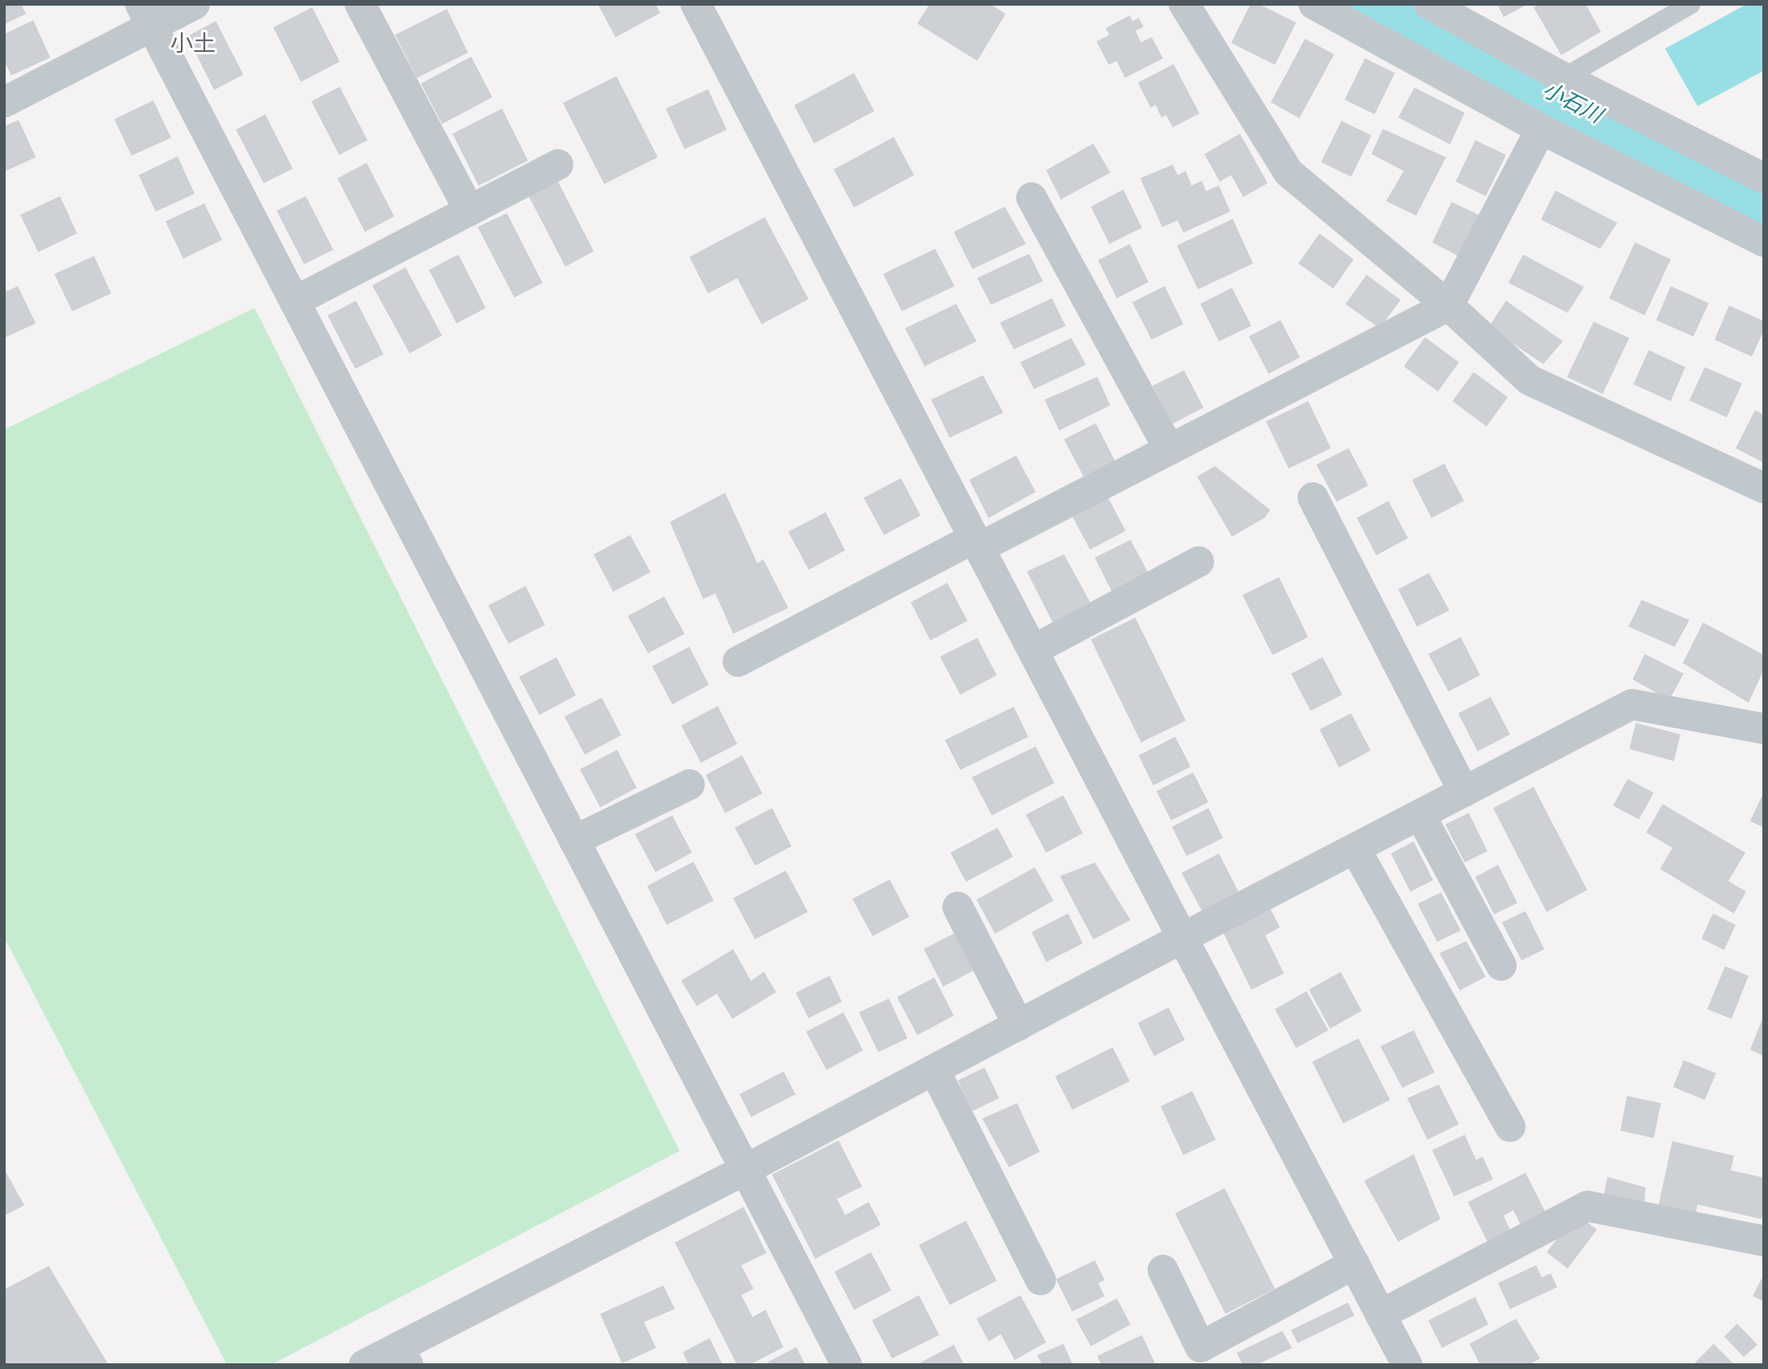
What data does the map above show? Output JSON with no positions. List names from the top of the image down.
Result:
{
  "districts": ["小土"],
  "water": ["小石川"]
}
